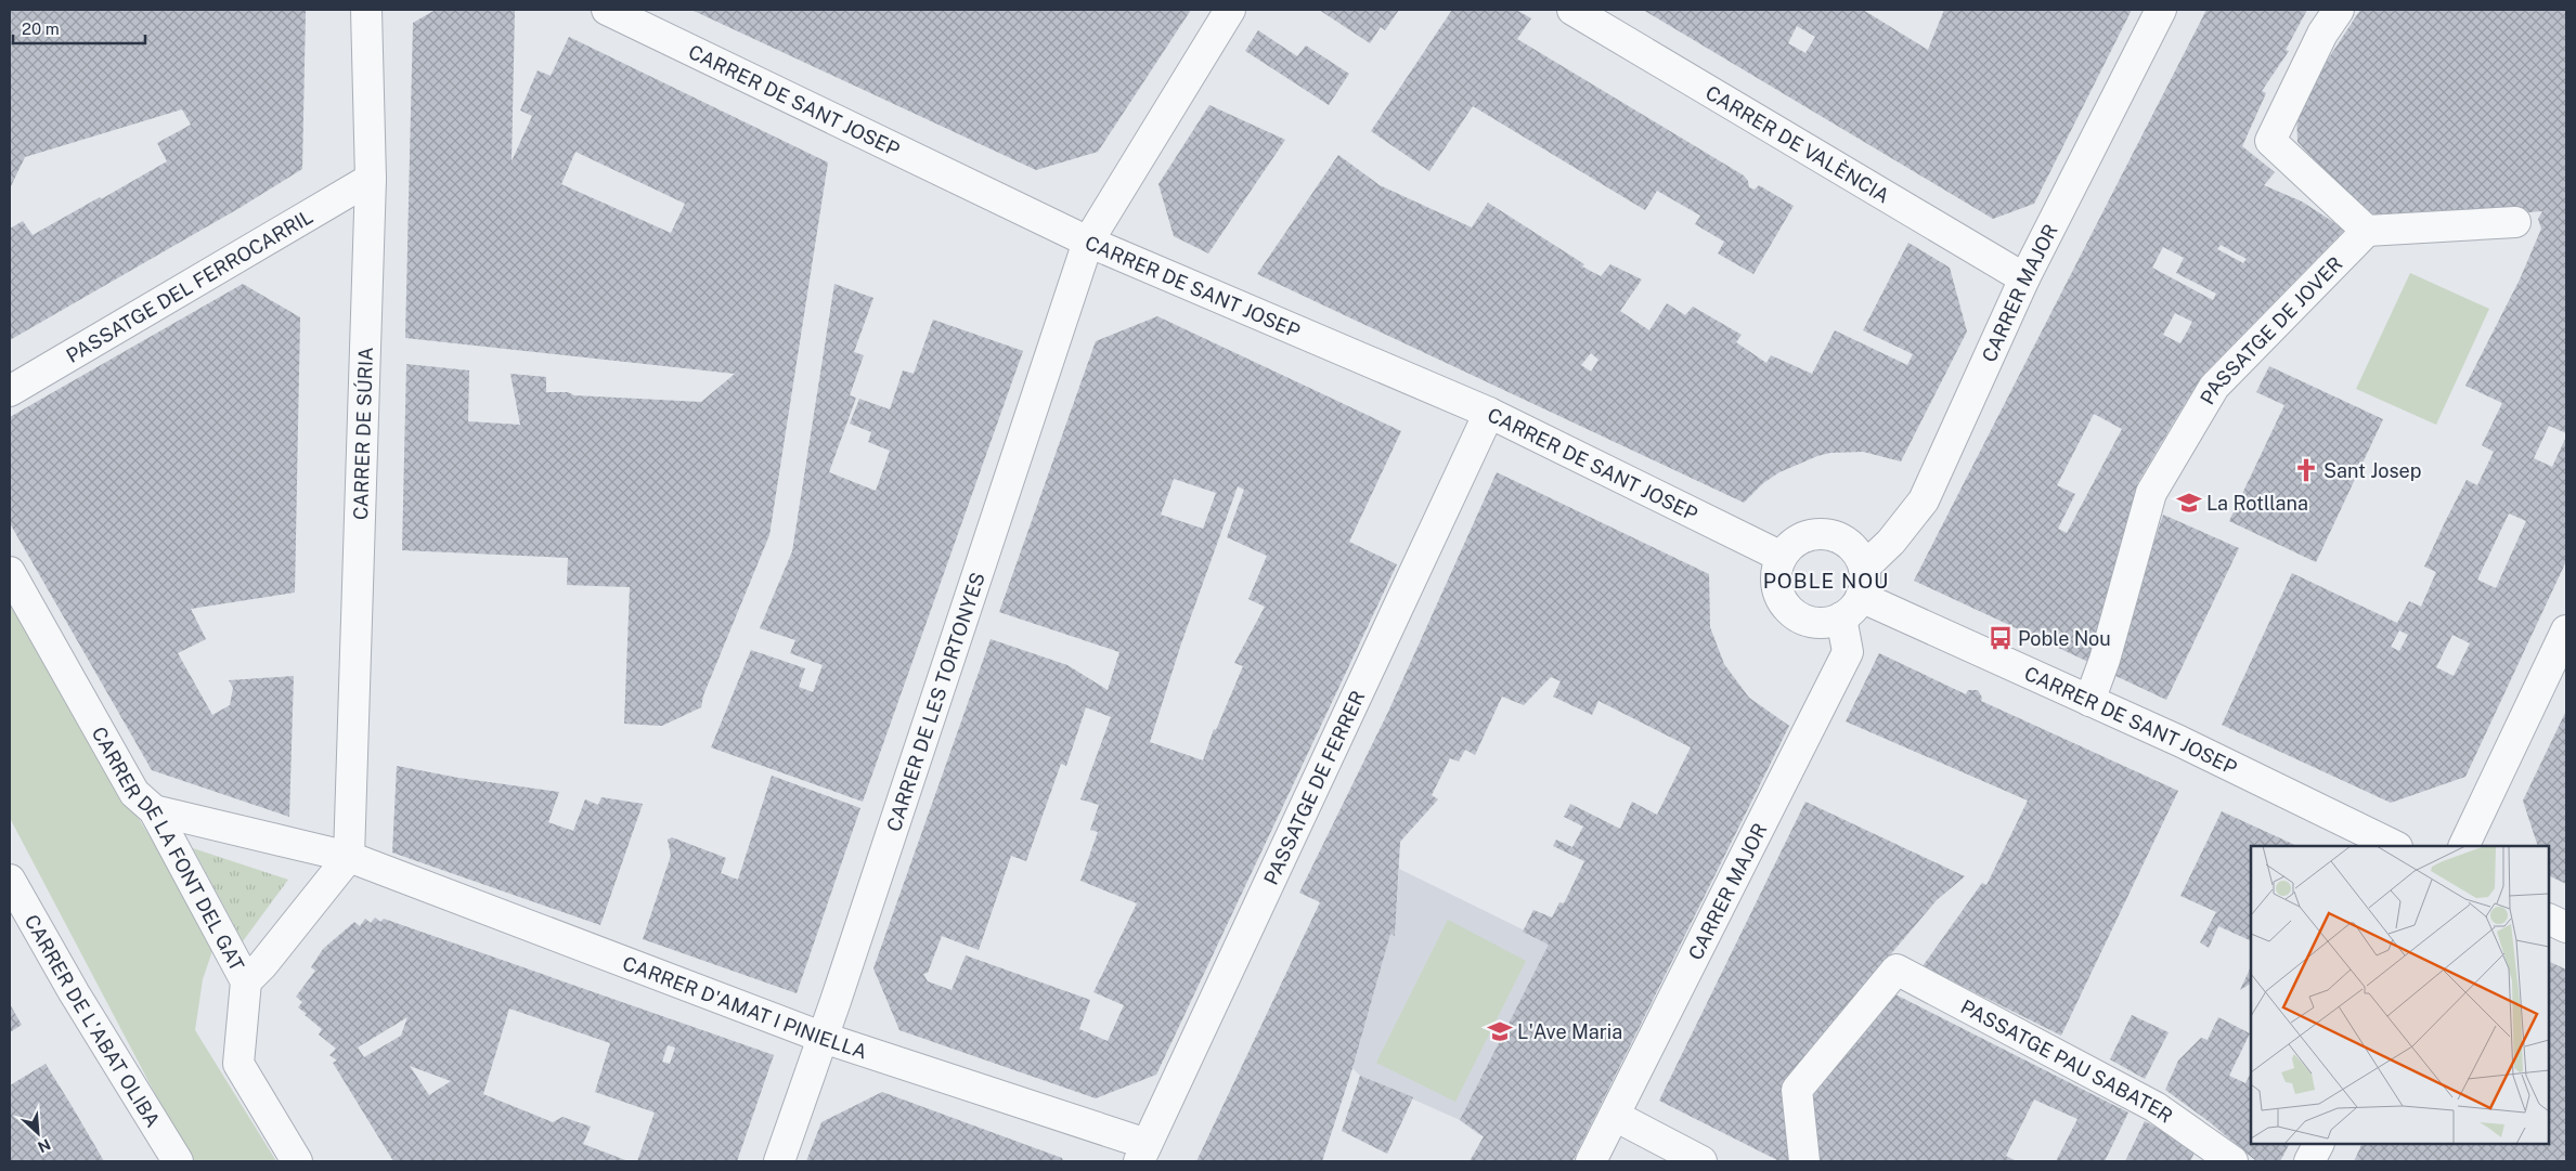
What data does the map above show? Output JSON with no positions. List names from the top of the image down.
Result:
{
  "streets": {
    "street": [
      "CARRER DE SANT JOSEP",
      "CARRER DE VALÈNCIA",
      "PASSATGE DEL FERROCARRIL",
      "CARRER MAJOR",
      "PASSATGE DE JOVER",
      "CARRER DE SÚRIA",
      "CARRER DE LES TORTONYES",
      "PASSATGE DE FERRER",
      "CARRER DE LA FONT DEL GAT",
      "CARRER D'AMAT I PINIELLA",
      "CARRER DE L'ABAT OLIBA",
      "PASSATGE PAU SABATER"
    ]
  },
  "crossings": [
    ["CARRER DE SANT JOSEP", "CARRER MAJOR"],
    ["CARRER DE SANT JOSEP", "PASSATGE DE JOVER"],
    ["CARRER DE SANT JOSEP", "CARRER DE LES TORTONYES"],
    ["CARRER DE SANT JOSEP", "PASSATGE DE FERRER"],
    ["CARRER DE VALÈNCIA", "CARRER MAJOR"],
    ["PASSATGE DEL FERROCARRIL", "CARRER DE SÚRIA"],
    ["CARRER DE SÚRIA", "CARRER D'AMAT I PINIELLA"],
    ["CARRER DE LES TORTONYES", "CARRER D'AMAT I PINIELLA"],
    ["PASSATGE DE FERRER", "CARRER D'AMAT I PINIELLA"],
    ["CARRER DE LA FONT DEL GAT", "CARRER D'AMAT I PINIELLA"]
  ],
  "districts": ["POBLE NOU"],
  "places": {
    "church": ["Sant Josep"],
    "school or university": ["La Rotllana", "L'Ave Maria"],
    "bus stop": ["Poble Nou"]
  },
  "scale_bar": "20 m",
  "north": "bottom right"
}
